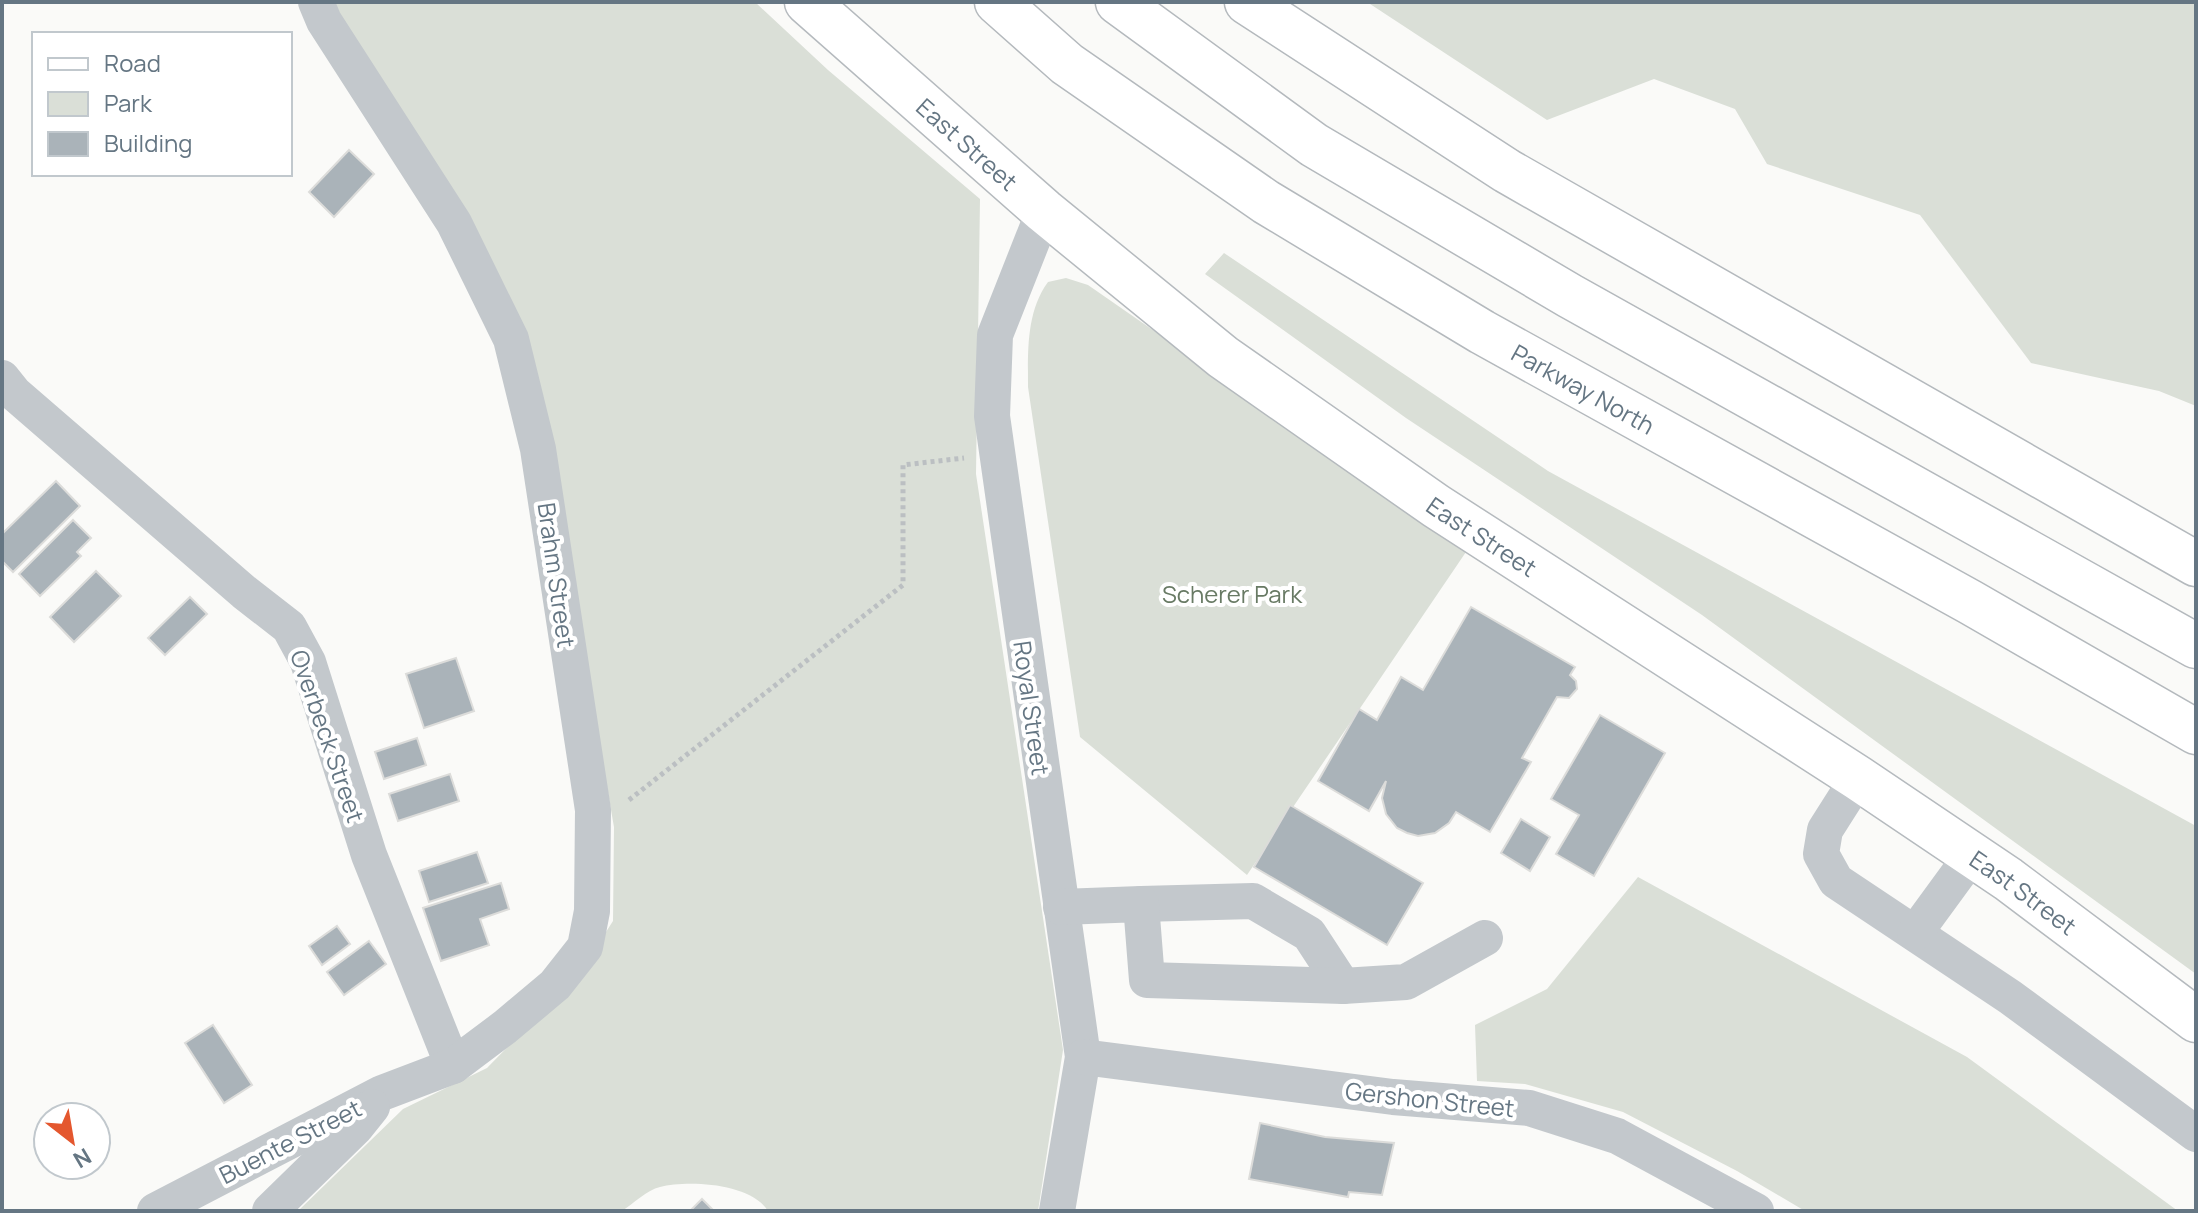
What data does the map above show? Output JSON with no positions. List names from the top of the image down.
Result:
{
  "streets": {
    "main road": ["East Street", "Parkway North"],
    "street": [
      "Brahm Street",
      "Royal Street",
      "Overbeck Street",
      "Gershon Street",
      "Buente Street"
    ]
  },
  "crossings": [
    ["East Street", "Royal Street"],
    ["Brahm Street", "Overbeck Street"],
    ["Brahm Street", "Buente Street"],
    ["Royal Street", "Gershon Street"]
  ],
  "parks": ["Scherer Park"],
  "legend": ["Road", "Park", "Building"],
  "north": "bottom right"
}
